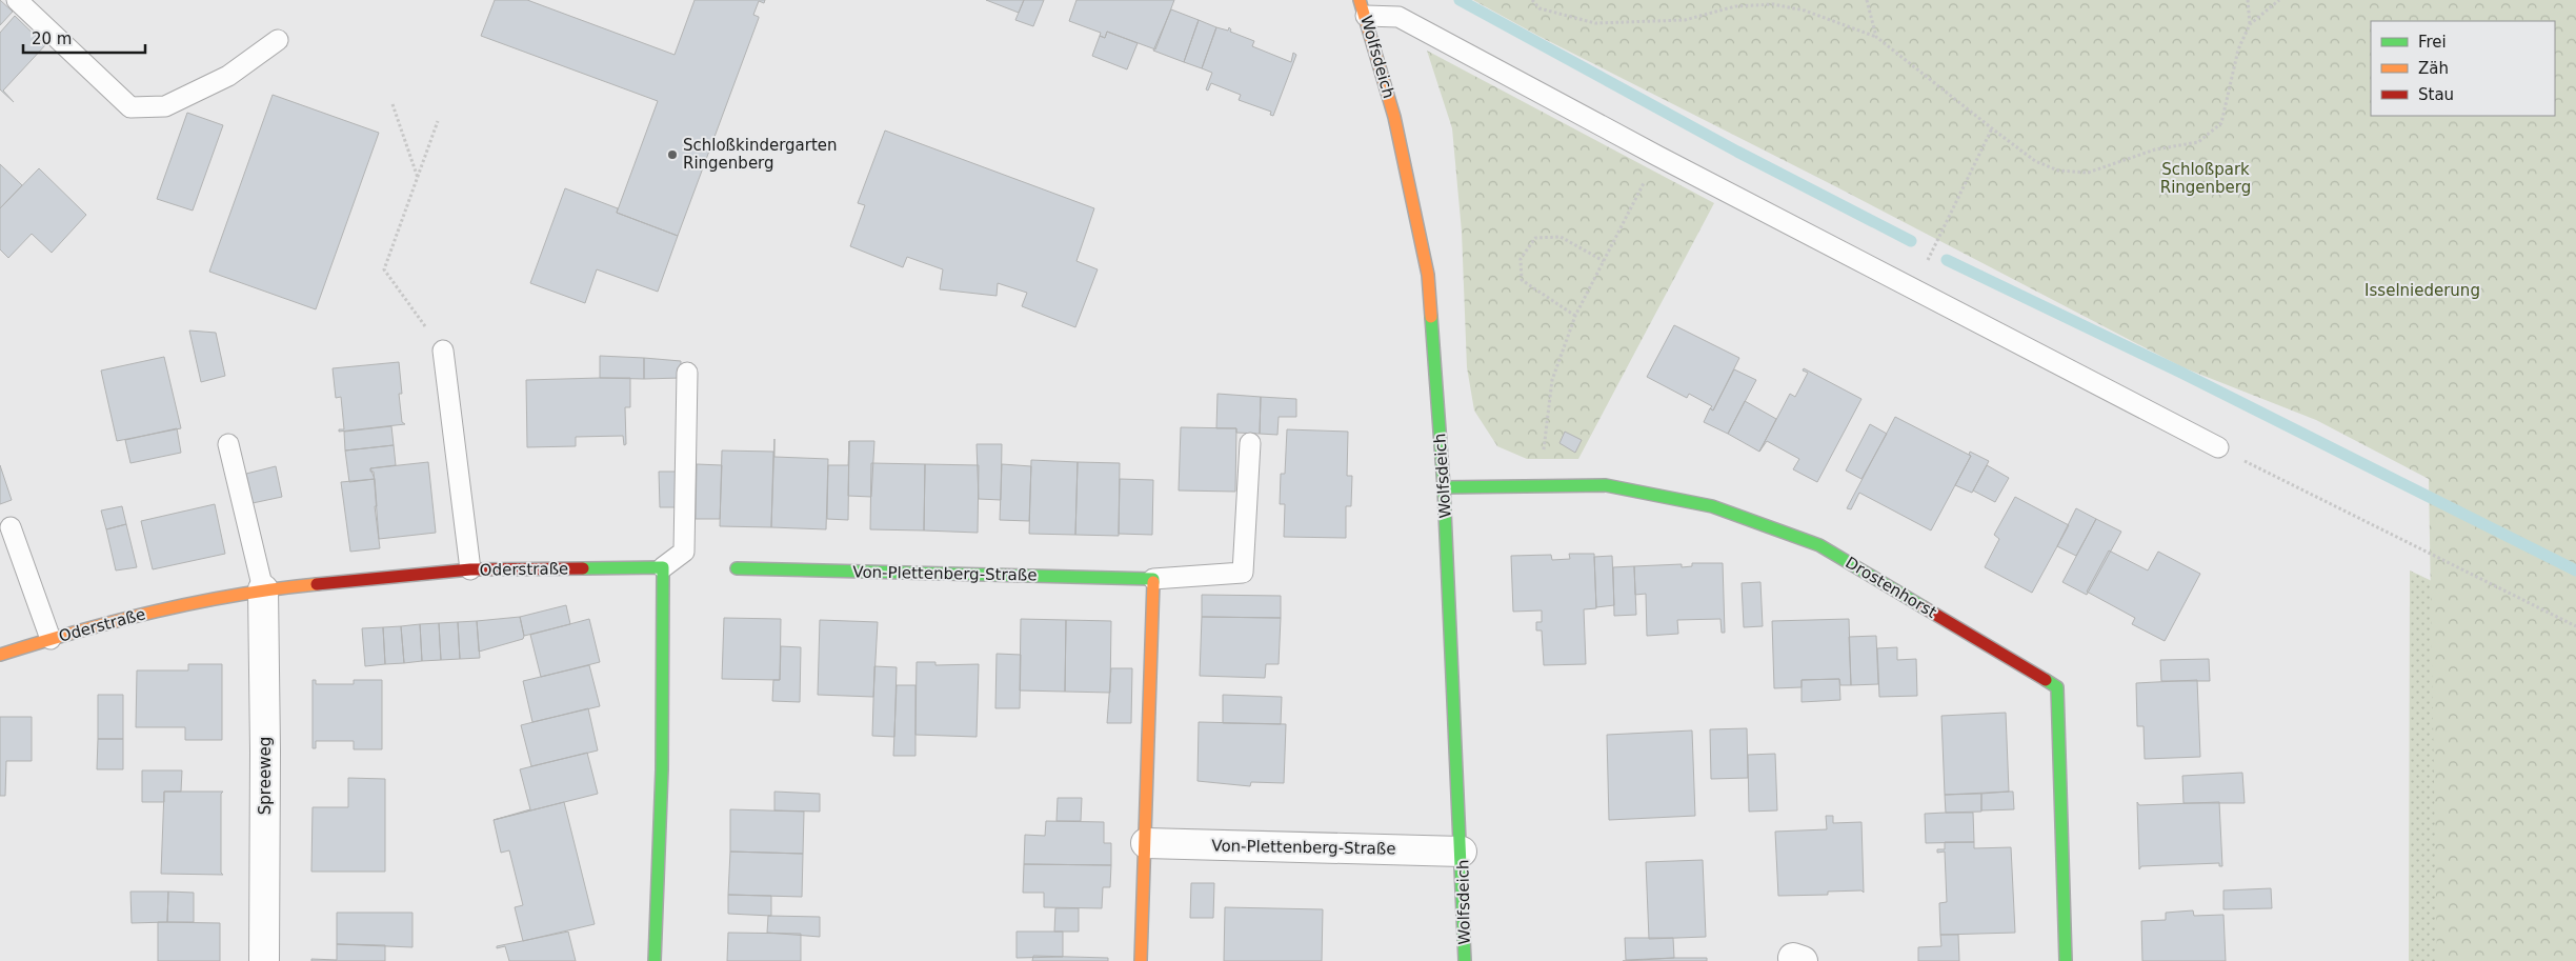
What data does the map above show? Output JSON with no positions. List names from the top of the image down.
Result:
{
  "streets": {
    "street": [
      "Wolfsdeich",
      "Oderstraße",
      "Von-Plettenberg-Straße",
      "Drostenhorst",
      "Spreeweg"
    ]
  },
  "crossings": [
    ["Wolfsdeich", "Von-Plettenberg-Straße"],
    ["Wolfsdeich", "Drostenhorst"],
    ["Oderstraße", "Spreeweg"]
  ],
  "parks": ["Schloßpark Ringenberg", "Isselniederung"],
  "places": ["Schloßkindergarten Ringenberg"],
  "legend": ["Frei", "Zäh", "Stau"],
  "scale_bar": "20 m"
}
